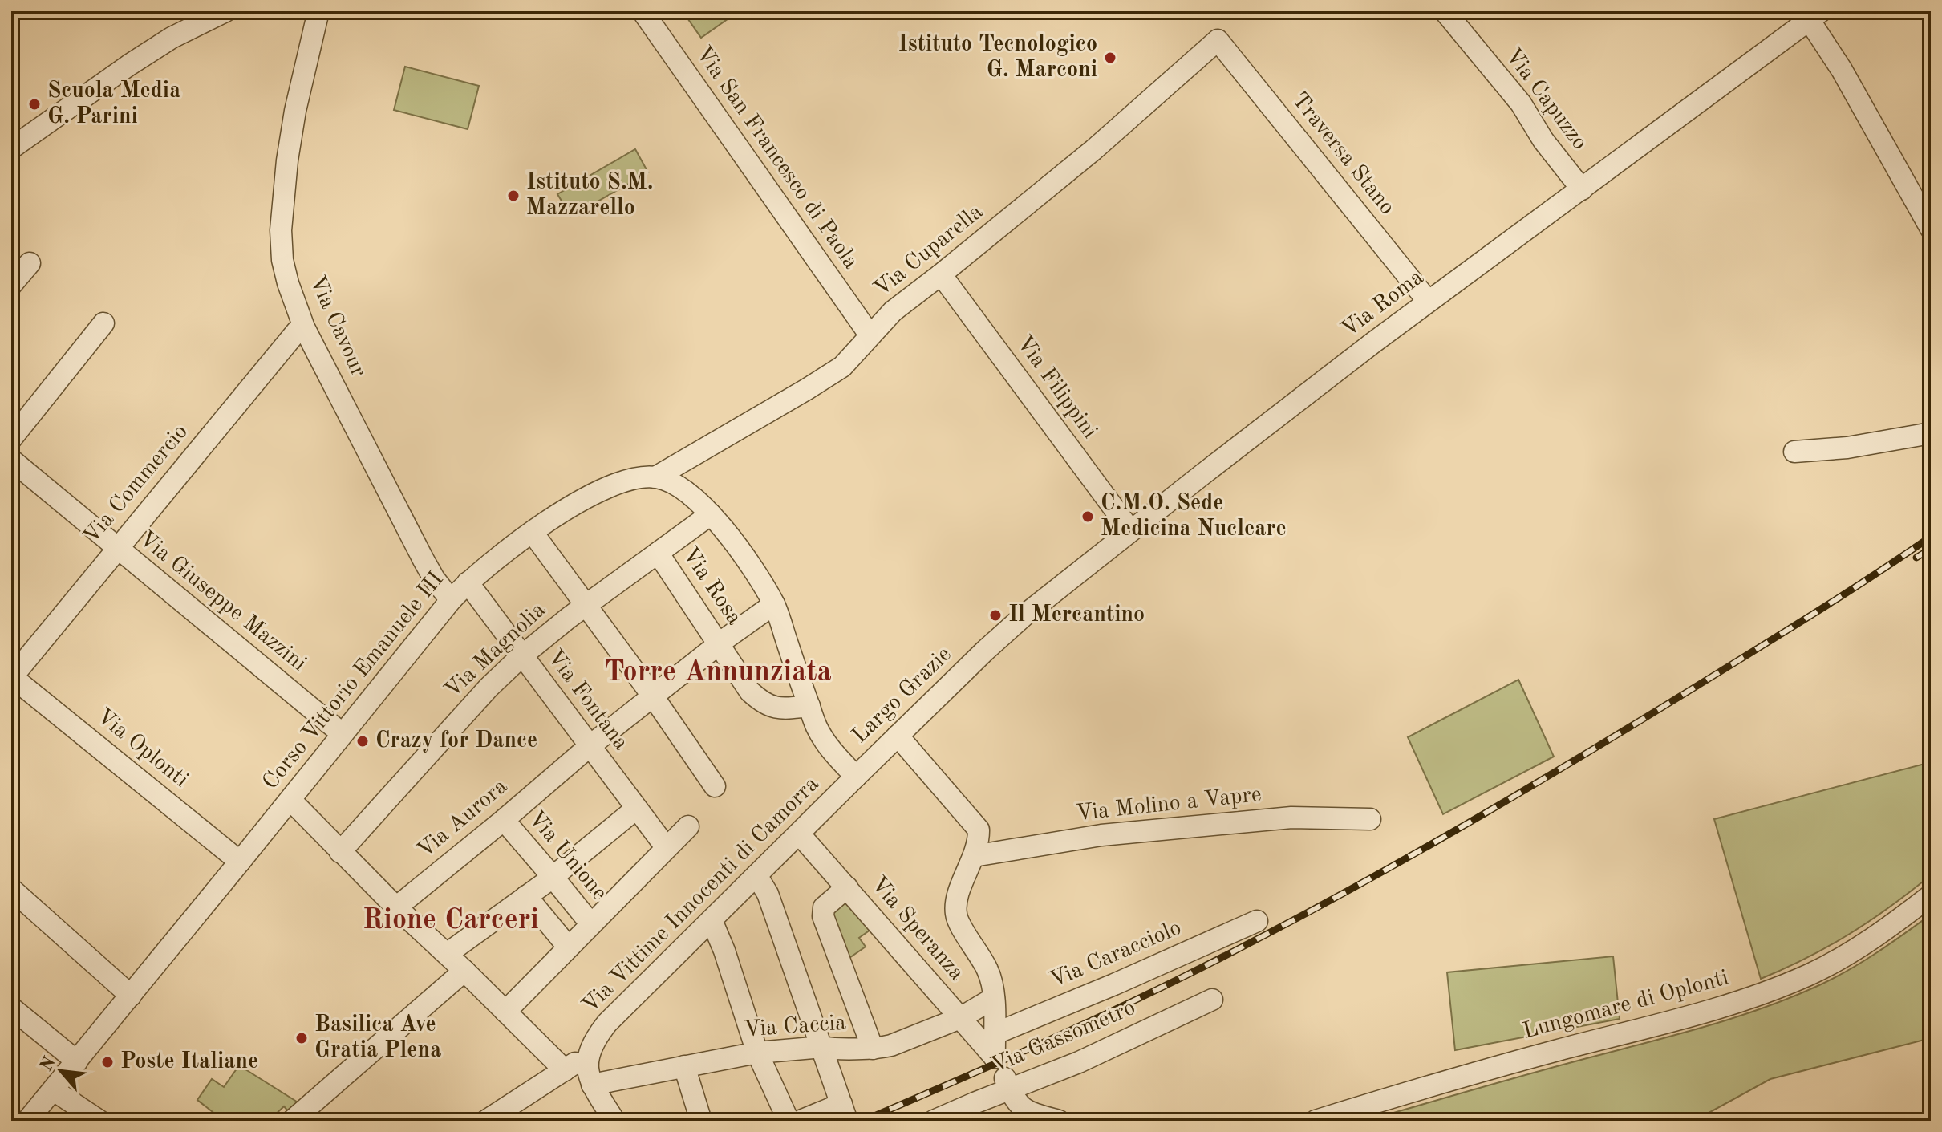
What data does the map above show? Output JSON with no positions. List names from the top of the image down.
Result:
{
  "streets": {
    "street": [
      "Via Capuzzo",
      "Traversa Stano",
      "Via San Francesco di Paola",
      "Via Cuparella",
      "Via Roma",
      "Via Cavour",
      "Via Filippini",
      "Via Commercio",
      "Via Rosa",
      "Via Giuseppe Mazzini",
      "Via Magnolia",
      "Corso Vittorio Emanuele III",
      "Largo Grazie",
      "Via Fontana",
      "Via Oplonti",
      "Via Molino a Vapre",
      "Via Aurora",
      "Via Unione",
      "Via Vittime Innocenti di Camorra",
      "Via Speranza",
      "Via Caracciolo",
      "Lungomare di Oplonti",
      "Via Caccia",
      "Via Gassometro"
    ]
  },
  "crossings": [
    ["Via Capuzzo", "Via Roma"],
    ["Traversa Stano", "Via Cuparella"],
    ["Traversa Stano", "Via Roma"],
    ["Via San Francesco di Paola", "Via Cuparella"],
    ["Via Cuparella", "Via Filippini"],
    ["Via Cuparella", "Corso Vittorio Emanuele III"],
    ["Via Roma", "Via Filippini"],
    ["Via Roma", "Largo Grazie"],
    ["Via Cavour", "Via Commercio"],
    ["Via Cavour", "Corso Vittorio Emanuele III"],
    ["Via Commercio", "Via Giuseppe Mazzini"],
    ["Via Commercio", "Via Oplonti"],
    ["Via Rosa", "Via Magnolia"],
    ["Via Rosa", "Via Aurora"],
    ["Via Giuseppe Mazzini", "Corso Vittorio Emanuele III"],
    ["Via Magnolia", "Via Fontana"],
    ["Corso Vittorio Emanuele III", "Via Fontana"],
    ["Corso Vittorio Emanuele III", "Via Oplonti"],
    ["Largo Grazie", "Via Vittime Innocenti di Camorra"],
    ["Via Fontana", "Via Aurora"],
    ["Via Aurora", "Via Unione"],
    ["Via Vittime Innocenti di Camorra", "Via Speranza"],
    ["Via Speranza", "Via Caracciolo"],
    ["Via Speranza", "Via Caccia"]
  ],
  "districts": ["Torre Annunziata", "Rione Carceri"],
  "places": [
    "Istituto Tecnologico G. Marconi",
    "Scuola Media G. Parini",
    "Istituto S.M. Mazzarello",
    "C.M.O. Sede Medicina Nucleare",
    "Il Mercantino",
    "Crazy for Dance",
    "Basilica Ave Gratia Plena",
    "Poste Italiane"
  ],
  "north": "top left"
}
